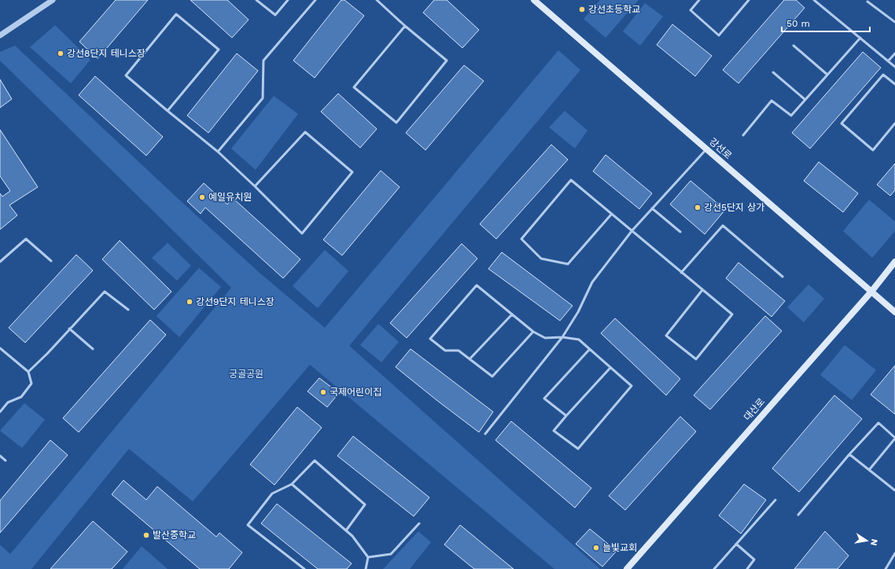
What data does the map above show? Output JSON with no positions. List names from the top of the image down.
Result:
{
  "streets": {
    "main road": ["강선로", "대산로"]
  },
  "crossings": [
    ["강선로", "대산로"]
  ],
  "parks": ["궁골공원"],
  "places": [
    "강선초등학교",
    "강선8단지 테니스장",
    "예일유치원",
    "강선5단지 상가",
    "강선9단지 테니스장",
    "국제어린이집",
    "발산중학교",
    "늘빛교회"
  ],
  "scale_bar": "50 m",
  "north": "right"
}
